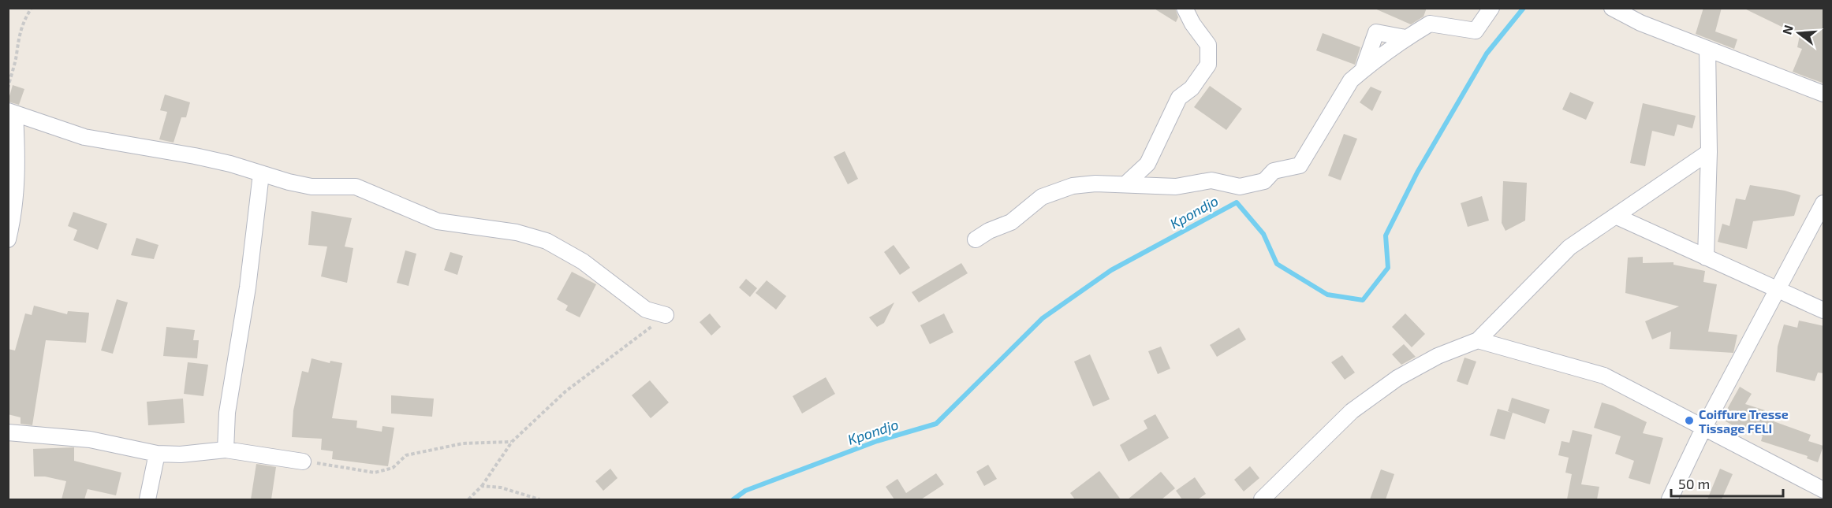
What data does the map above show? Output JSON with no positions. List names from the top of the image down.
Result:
{
  "water": ["Kpondjo"],
  "places": ["Coiffure Tresse Tissage FELI"],
  "scale_bar": "50 m",
  "north": "left"
}
